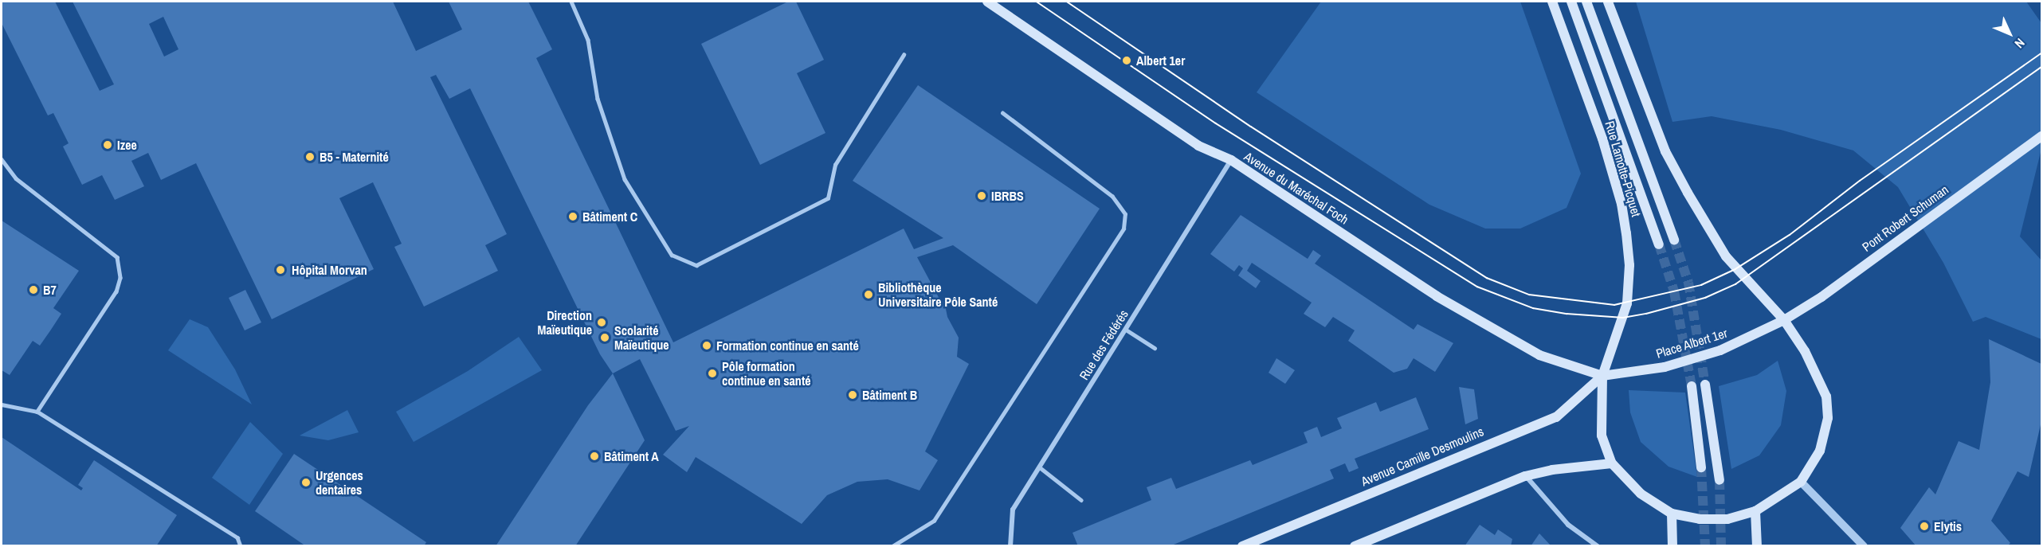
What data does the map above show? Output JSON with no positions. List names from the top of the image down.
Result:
{
  "streets": {
    "main road": [
      "Rue Lamotte-Picquet",
      "Avenue du Maréchal Foch",
      "Pont Robert Schuman",
      "Place Albert 1er",
      "Avenue Camille Desmoulins"
    ],
    "street": ["Rue des Fédérés"]
  },
  "crossings": [
    ["Rue Lamotte-Picquet", "Avenue du Maréchal Foch"],
    ["Rue Lamotte-Picquet", "Place Albert 1er"],
    ["Rue Lamotte-Picquet", "Avenue Camille Desmoulins"],
    ["Avenue du Maréchal Foch", "Place Albert 1er"],
    ["Avenue du Maréchal Foch", "Rue des Fédérés"],
    ["Avenue du Maréchal Foch", "Avenue Camille Desmoulins"],
    ["Pont Robert Schuman", "Place Albert 1er"],
    ["Place Albert 1er", "Avenue Camille Desmoulins"]
  ],
  "places": [
    "Albert 1er",
    "Izee",
    "B5 - Maternité",
    "IBRBS",
    "Bâtiment C",
    "Hôpital Morvan",
    "B7",
    "Bibliothèque Universitaire Pôle Santé",
    "Direction Maïeutique",
    "Scolarité Maïeutique",
    "Formation continue en santé",
    "Pôle formation continue en santé",
    "Bâtiment B",
    "Bâtiment A",
    "Urgences dentaires",
    "Elytis"
  ],
  "north": "bottom right"
}
